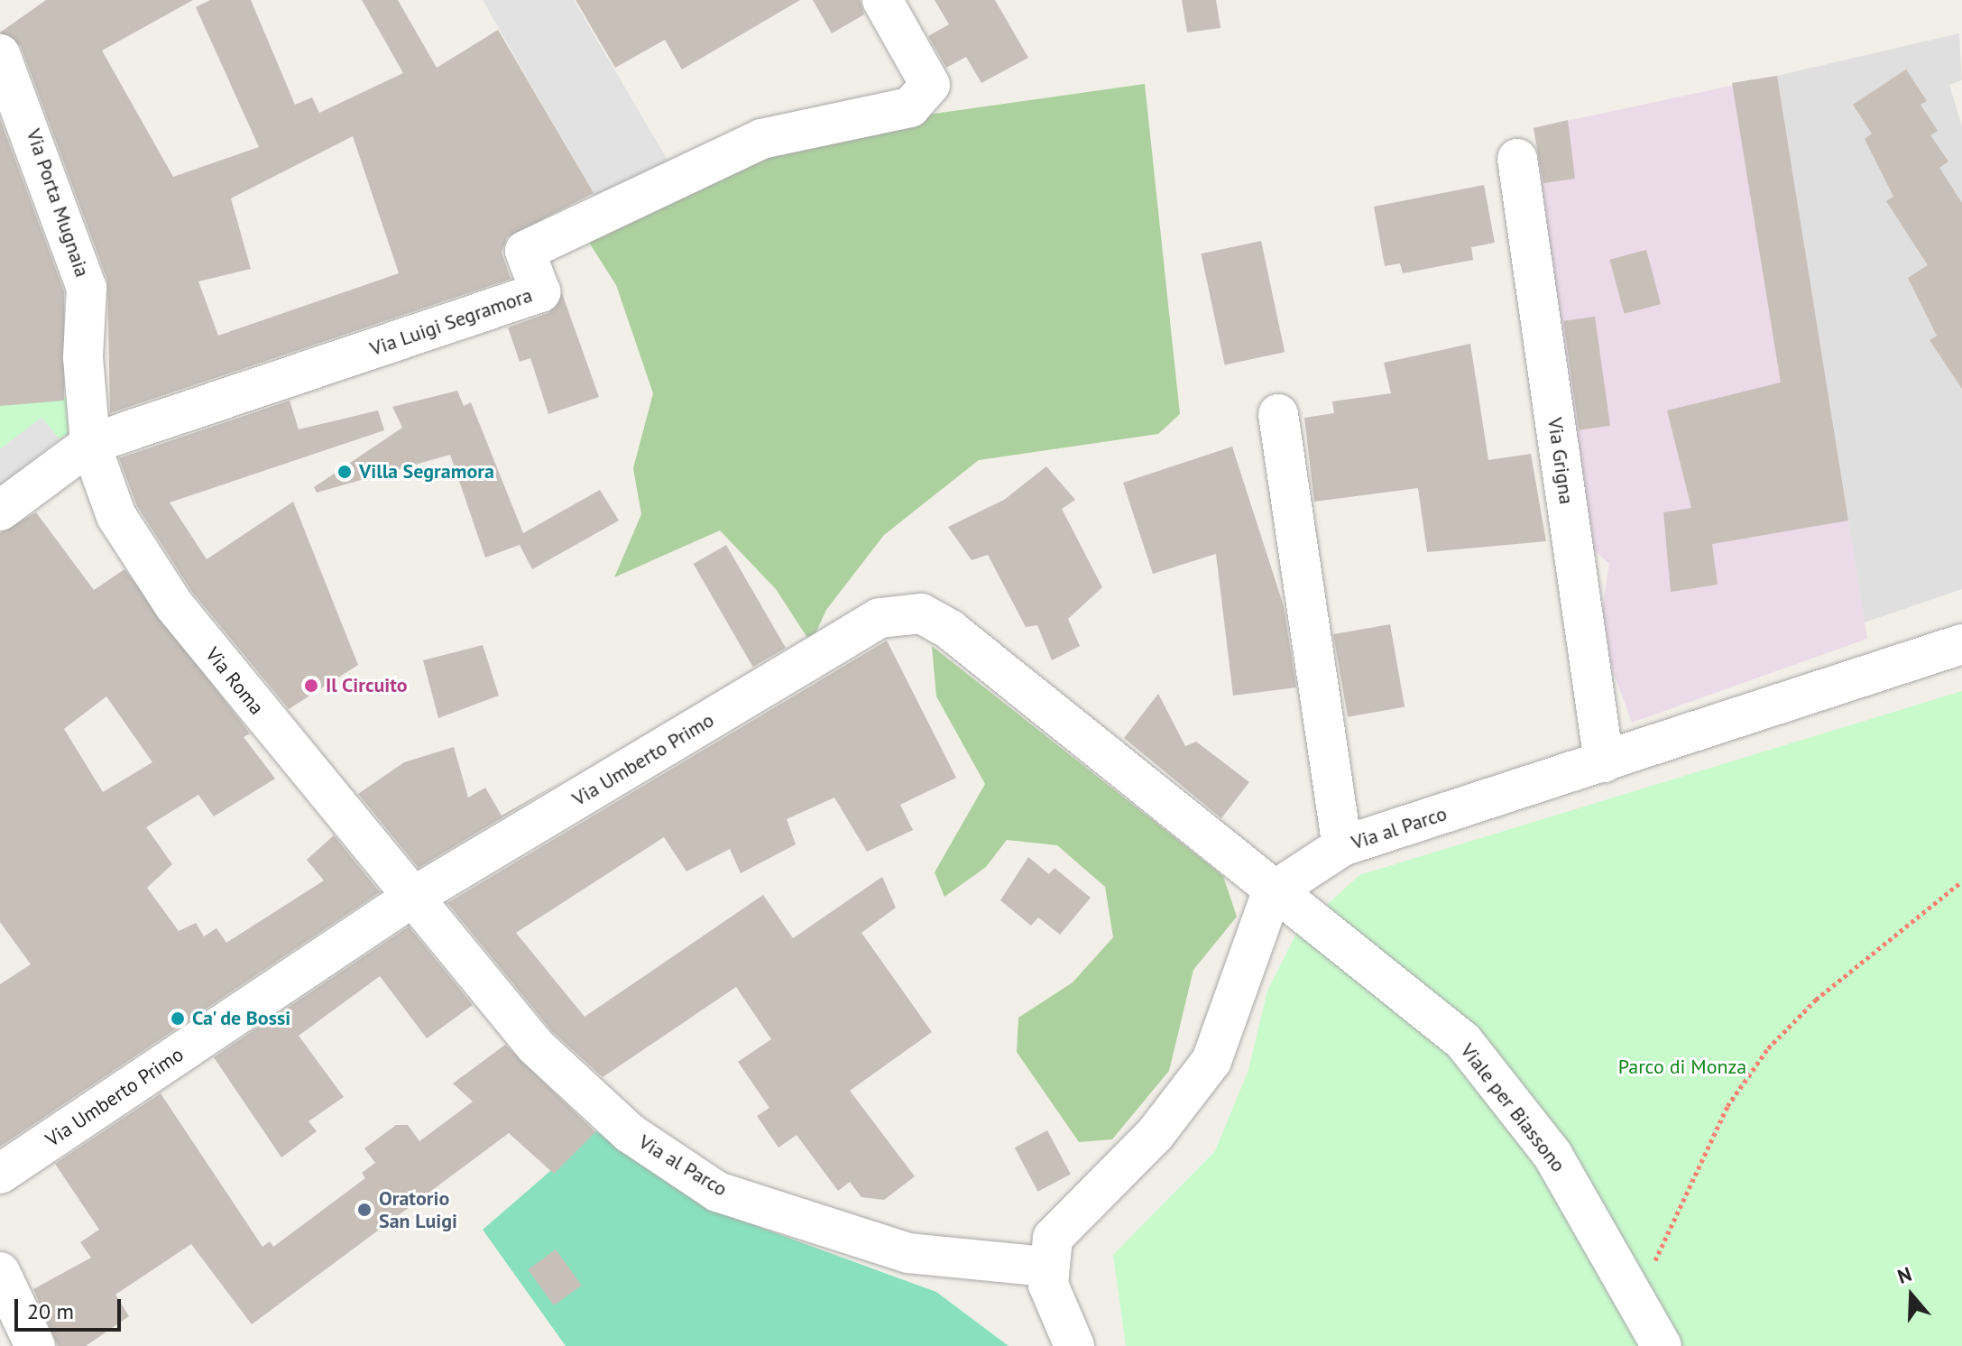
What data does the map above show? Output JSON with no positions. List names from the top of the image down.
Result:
{
  "streets": {
    "street": [
      "Via Porta Mugnaia",
      "Via Luigi Segramora",
      "Via Grigna",
      "Via Roma",
      "Via Umberto Primo",
      "Via al Parco",
      "Viale per Biassono"
    ]
  },
  "crossings": [
    ["Via Porta Mugnaia", "Via Luigi Segramora"],
    ["Via Porta Mugnaia", "Via Roma"],
    ["Via Luigi Segramora", "Via Roma"],
    ["Via Grigna", "Via al Parco"],
    ["Via Roma", "Via Umberto Primo"],
    ["Via Roma", "Via al Parco"],
    ["Via Umberto Primo", "Via al Parco"],
    ["Via Umberto Primo", "Viale per Biassono"],
    ["Via al Parco", "Viale per Biassono"]
  ],
  "parks": ["Parco di Monza"],
  "places": [
    "Villa Segramora",
    "Il Circuito",
    "Ca' de Bossi",
    "Oratorio San Luigi"
  ],
  "scale_bar": "20 m",
  "north": "top"
}
